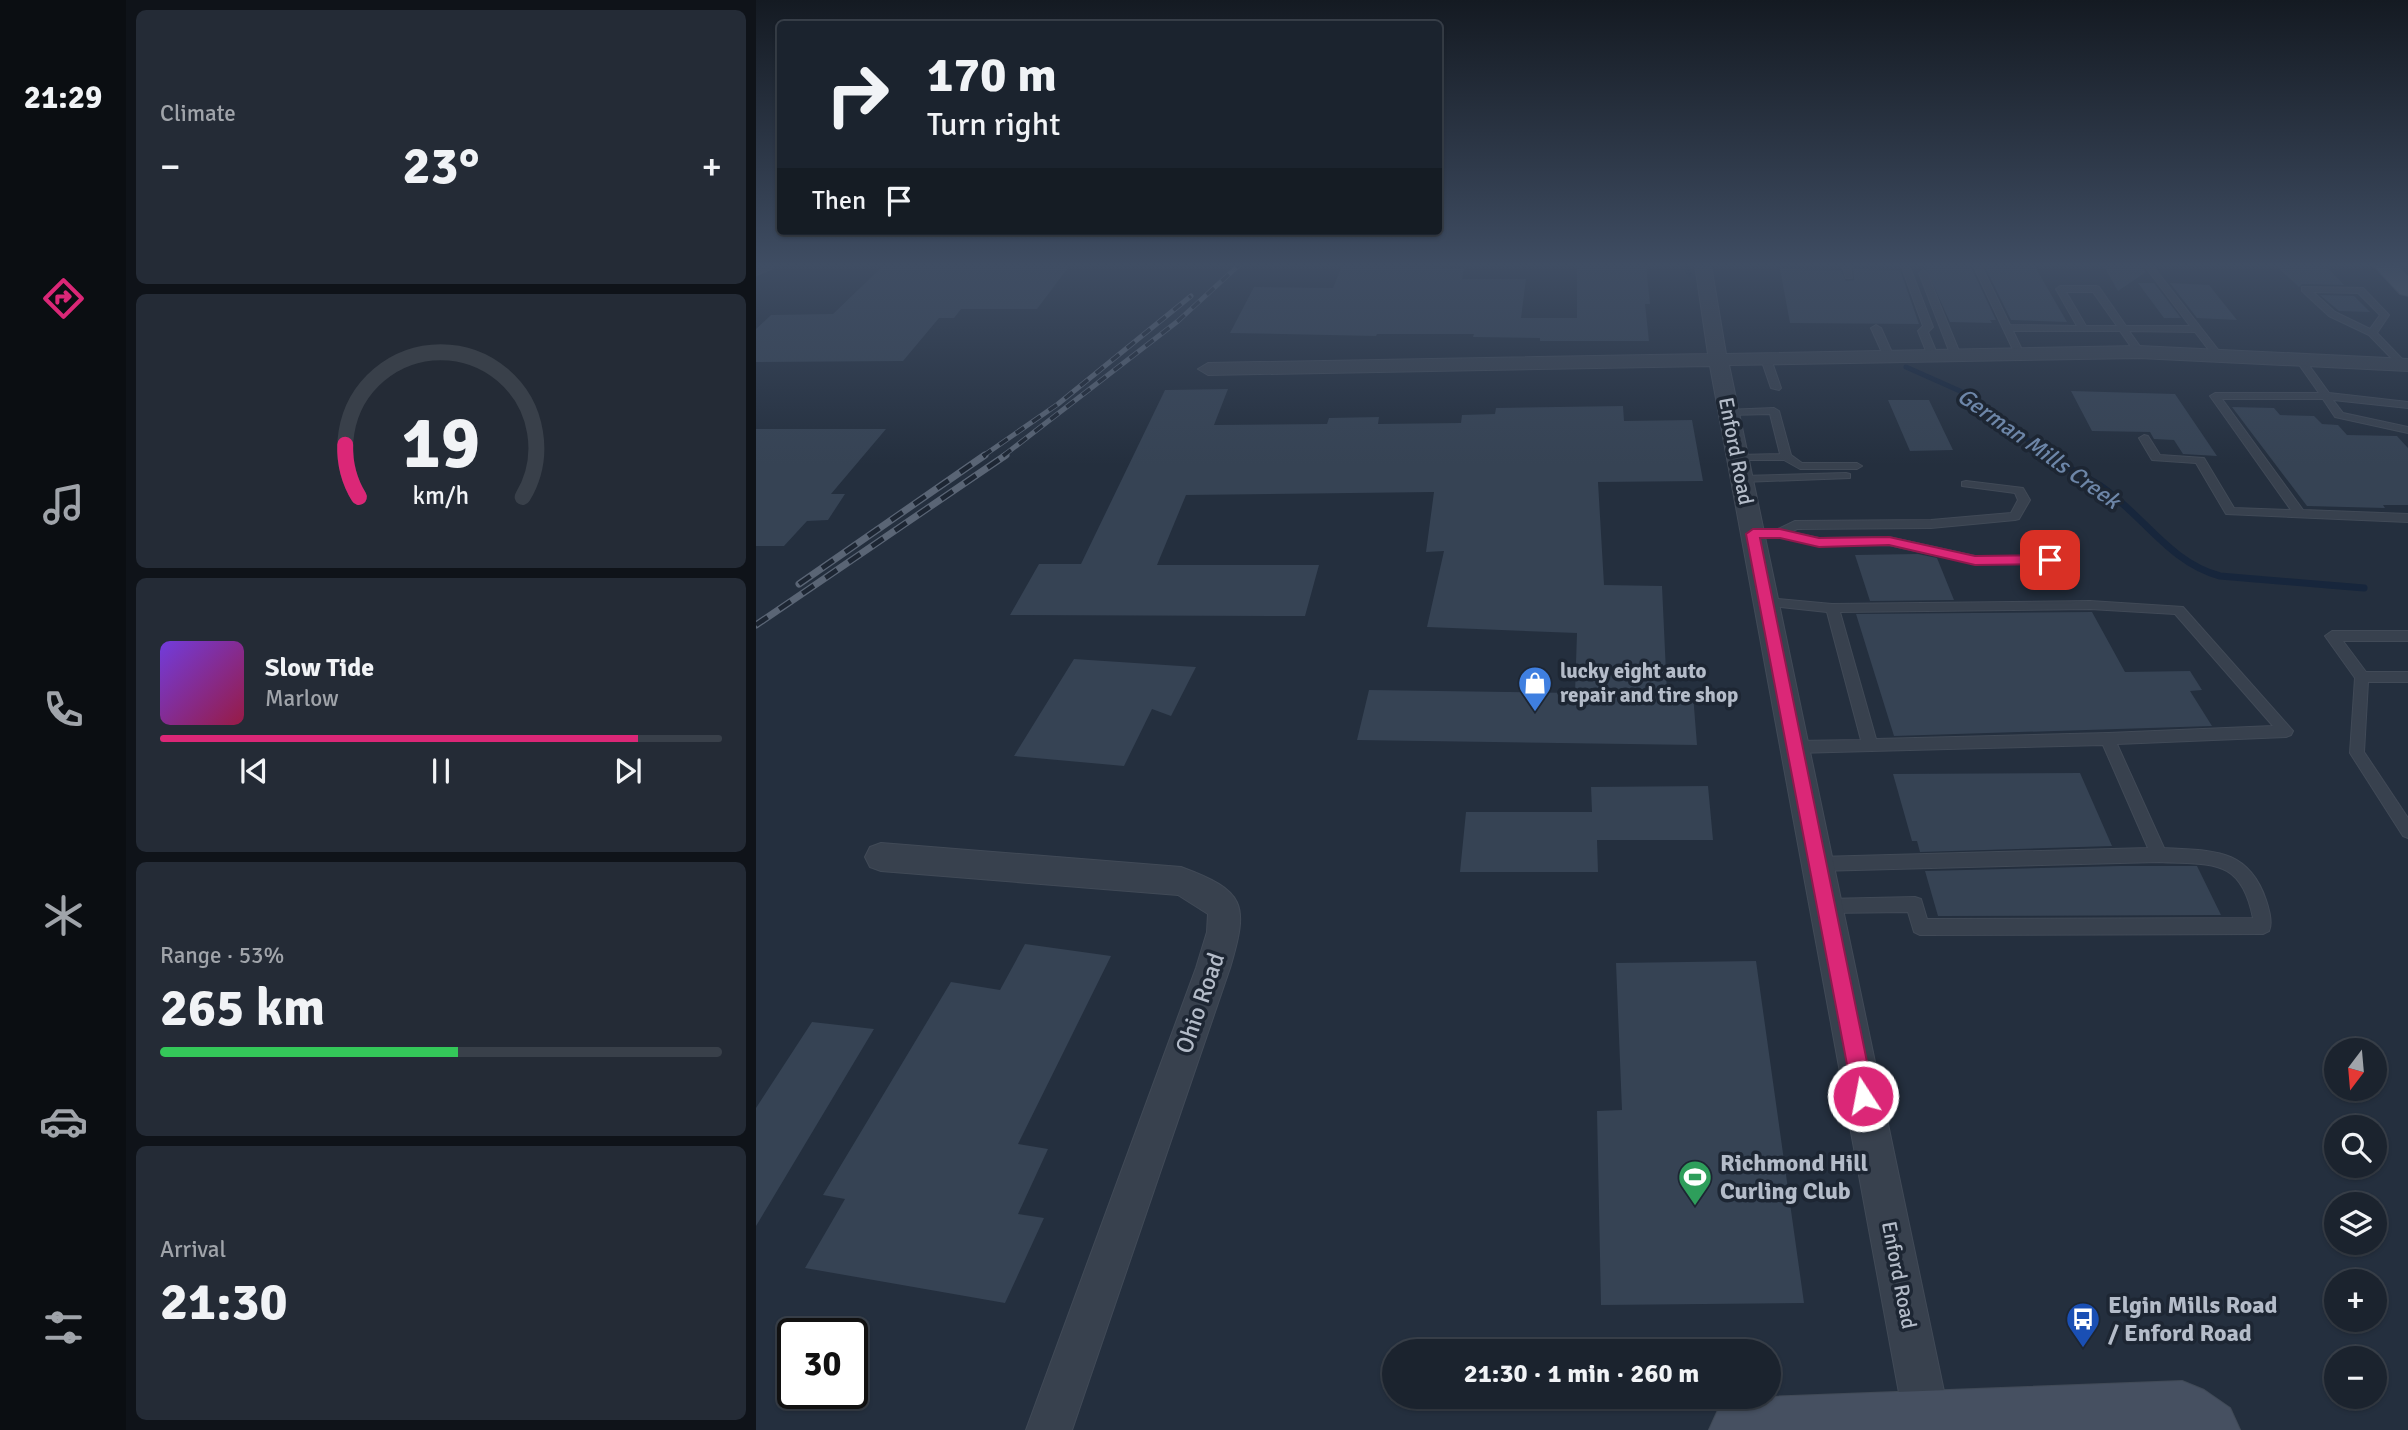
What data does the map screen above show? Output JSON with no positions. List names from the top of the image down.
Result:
{
  "streets": {
    "street": ["Enford Road", "Ohio Road"]
  },
  "water": ["German Mills Creek"],
  "places": {
    "shop": ["lucky eight auto repair and tire shop"],
    "sports": ["Richmond Hill Curling Club"],
    "bus stop": ["Elgin Mills Road / Enford Road"]
  },
  "north": "bottom",
  "page": {
    "tabs": "21:29",
    "tile": [
      "Climate",
      ["Range · 53%", "265 km"],
      ["Arrival", "21:30"]
    ],
    "turn": ["170 m", "Turn right"],
    "heat": ["−", "23°", "+"],
    "then": "Then",
    "song": ["Slow Tide", "Marlow"],
    "map_buttons": ["+", "−"],
    "limit": "30",
    "trip": "21:30 · 1 min · 260 m",
    "gauge": ["19", "km/h"]
  }
}
